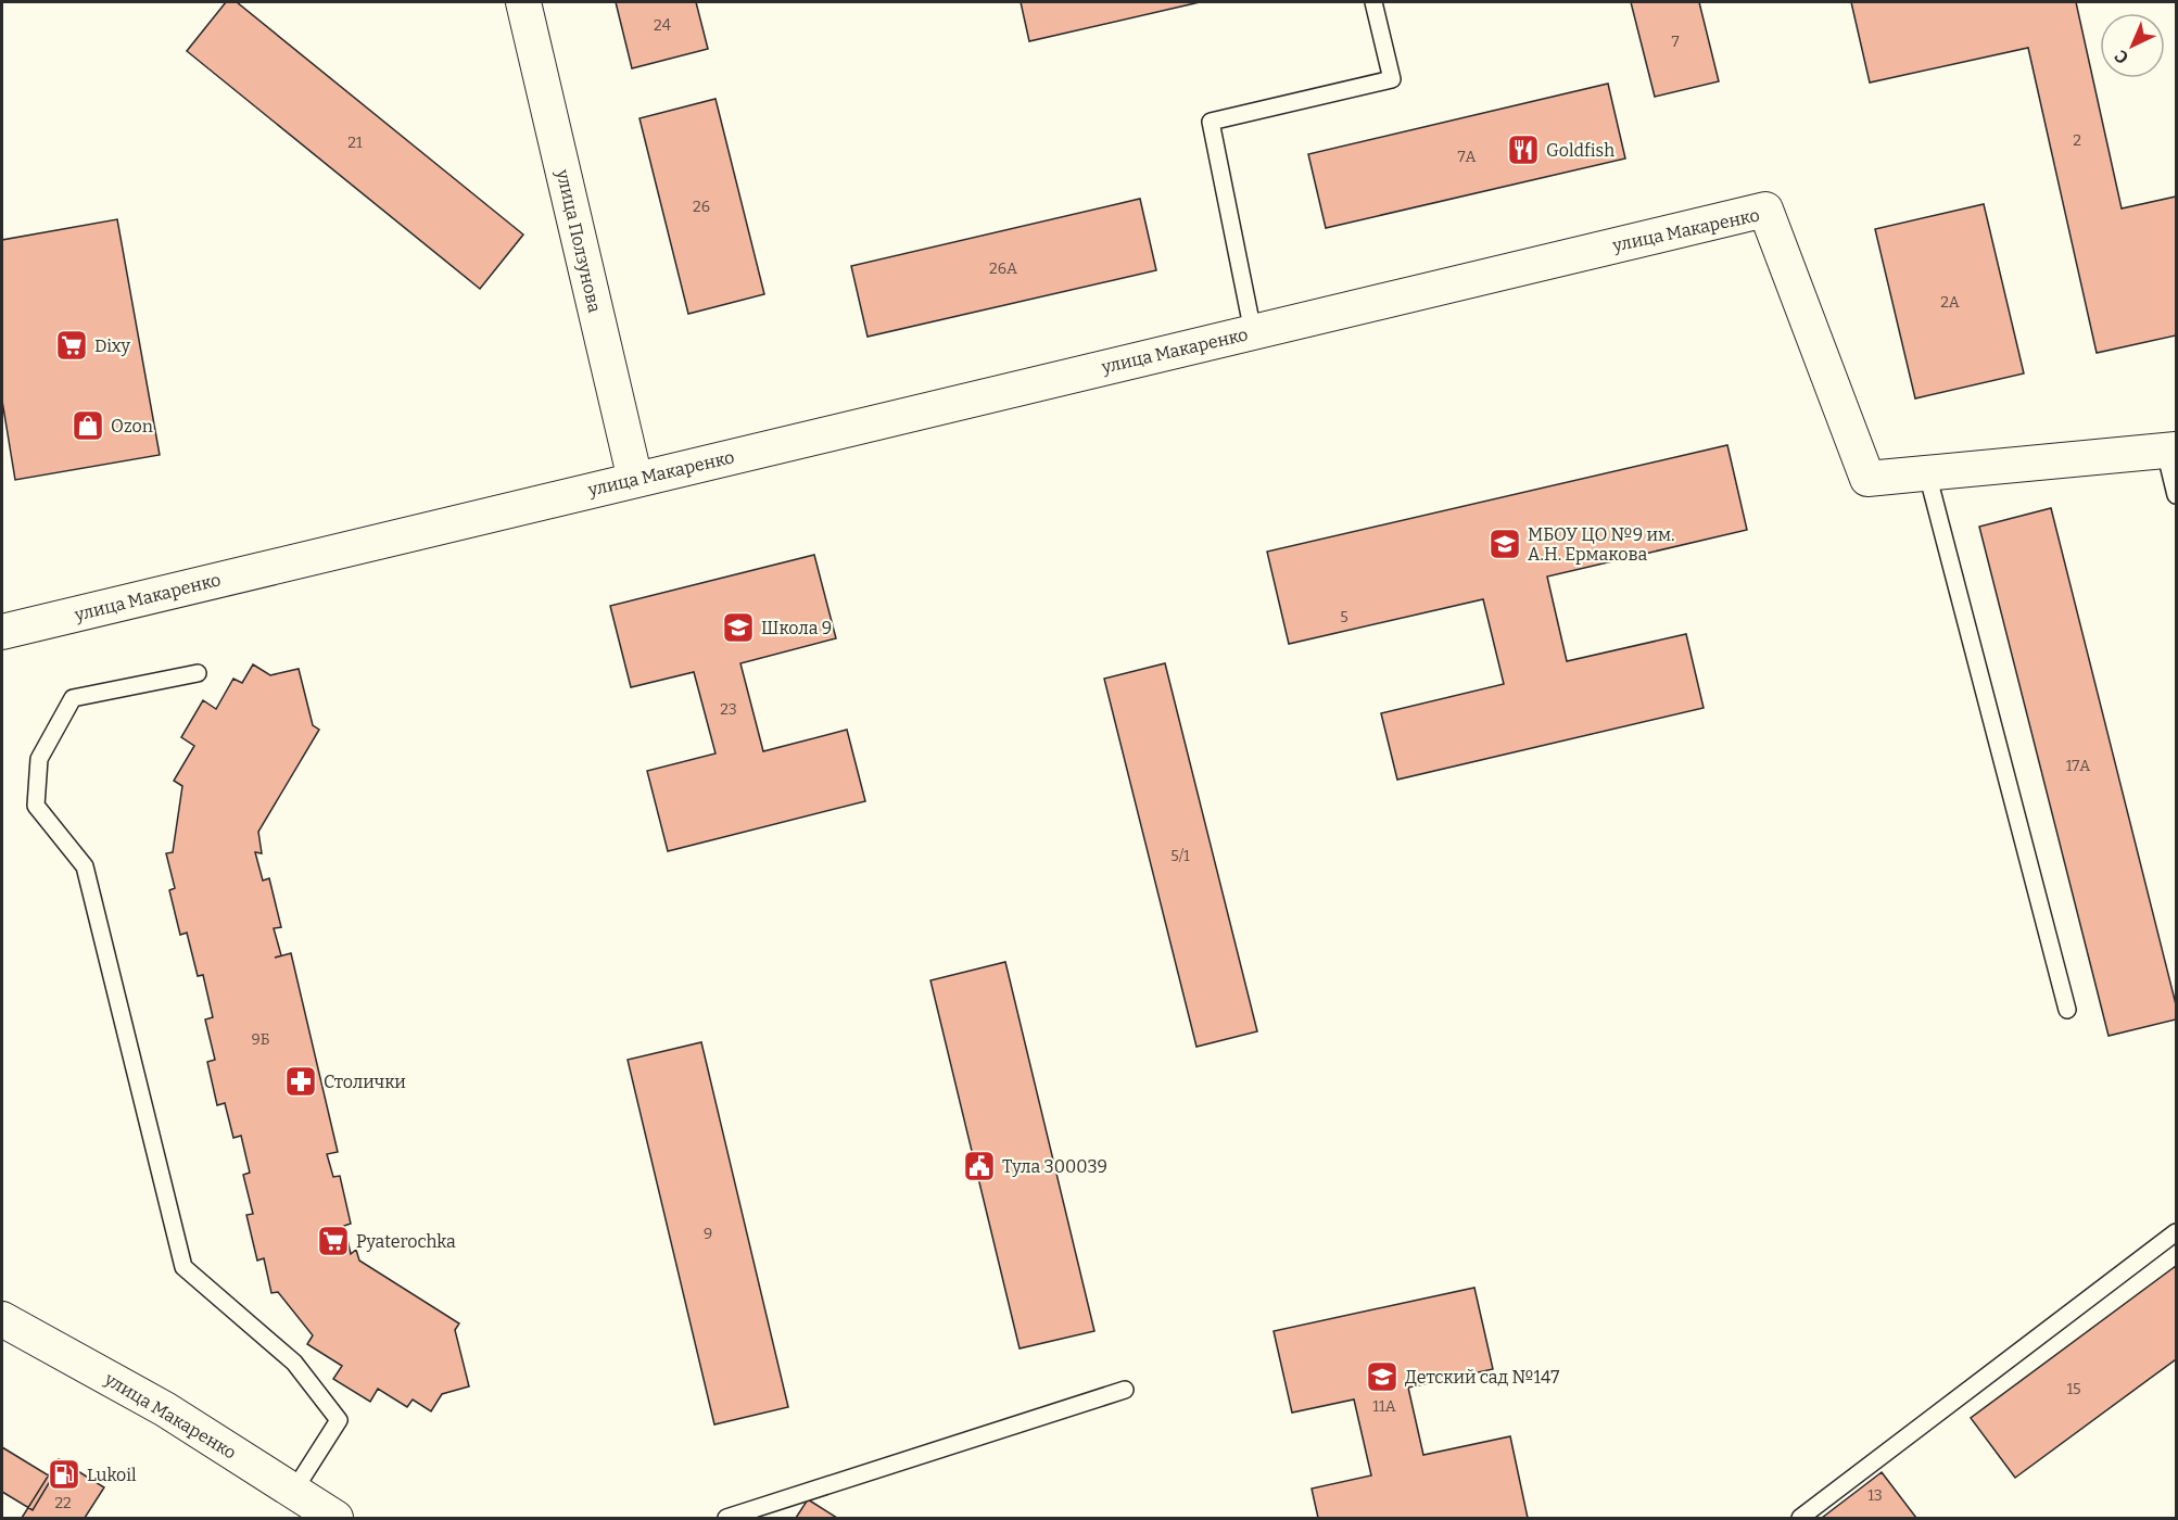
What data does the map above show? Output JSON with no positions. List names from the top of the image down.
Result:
{
  "streets": {
    "street": ["улица Макаренко", "улица Ползунова"]
  },
  "crossings": [
    ["улица Макаренко", "улица Ползунова"]
  ],
  "places": {
    "restaurant": ["Goldfish"],
    "supermarket": ["Dixy", "Pyaterochka"],
    "shop": ["Ozon"],
    "school or university": ["МБОУ ЦО №9 им. А.Н. Ермакова", "Школа 9", "Детский сад №147"],
    "pharmacy": ["Столички"],
    "public building": ["Тула 300039"],
    "fuel station": ["Lukoil"]
  },
  "house_numbers": [
    "24",
    "7",
    "2",
    "21",
    "7А",
    "26",
    "26А",
    "2А",
    "5",
    "23",
    "17А",
    "5/1",
    "9Б",
    "9",
    "15",
    "11А",
    "13",
    "22"
  ],
  "north": "bottom left"
}
